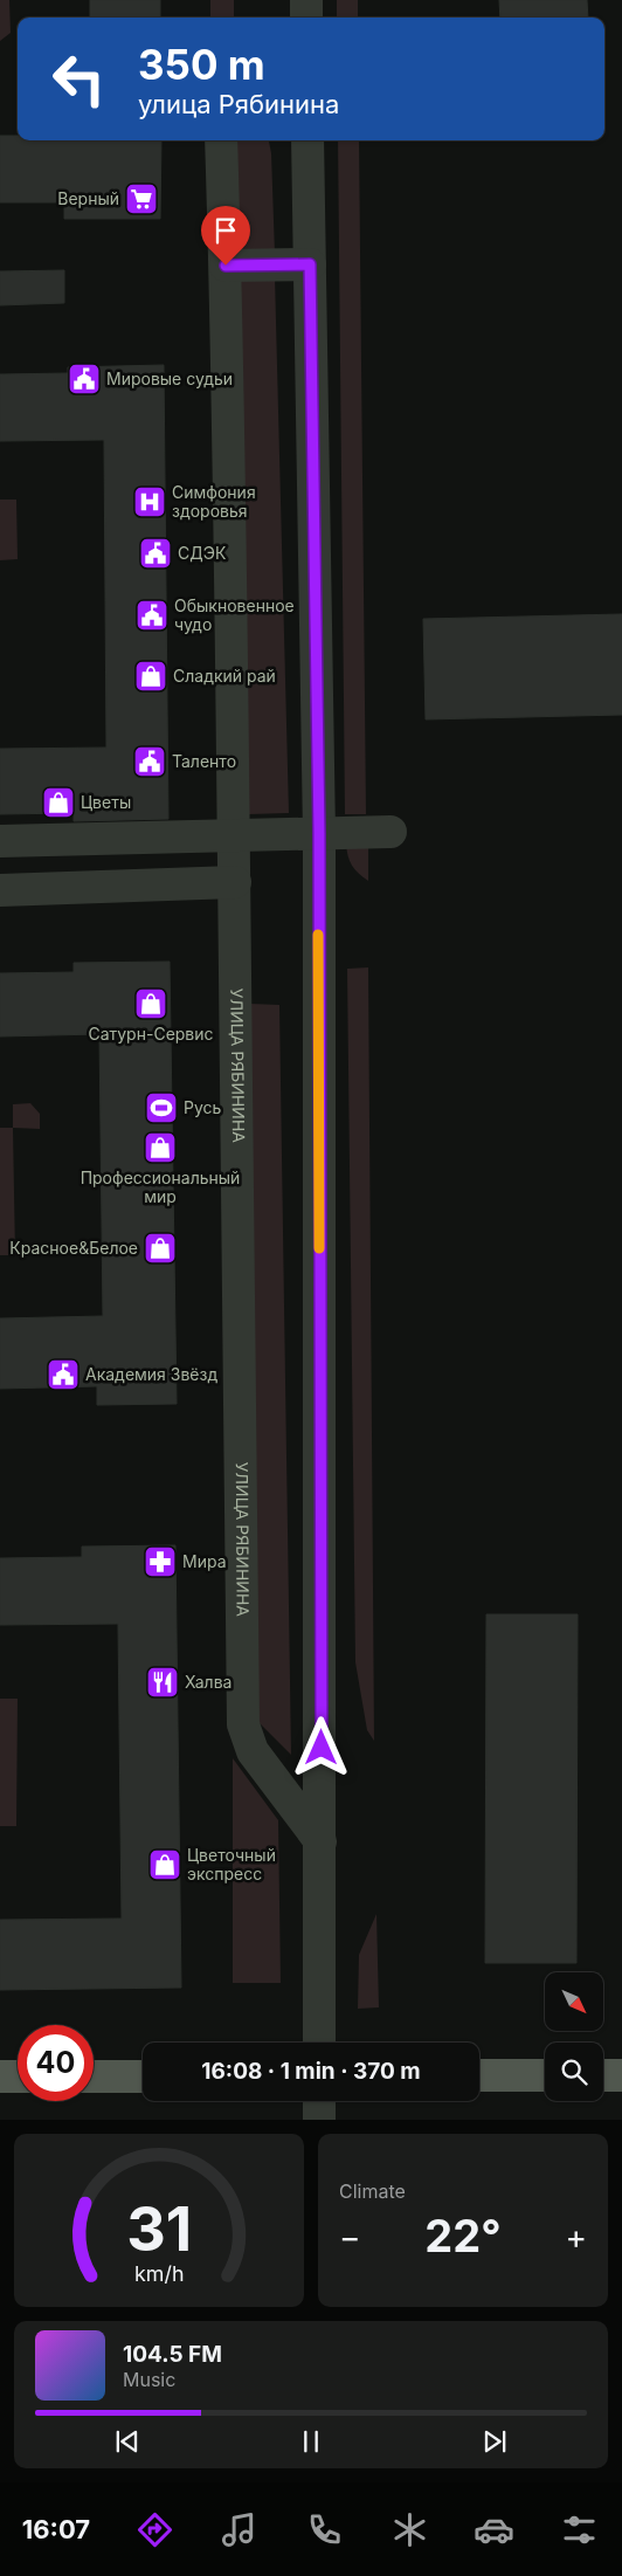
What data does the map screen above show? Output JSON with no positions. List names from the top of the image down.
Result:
{
  "streets": {
    "street": ["УЛИЦА РЯБИНИНА"]
  },
  "places": {
    "supermarket": ["Верный"],
    "public building": [
      "Мировые судьи",
      "СДЭК",
      "Обыкновенное чудо",
      "Таленто",
      "Академия Звёзд"
    ],
    "hospital": ["Симфония здоровья"],
    "shop": [
      "Сладкий рай",
      "Цветы",
      "Сатурн-Сервис",
      "Профессиональный мир",
      "Красное&Белое",
      "Цветочный экспресс"
    ],
    "sports": ["Русь"],
    "pharmacy": ["Мира"],
    "restaurant": ["Халва"]
  },
  "north": "bottom right",
  "page": {
    "turn": ["350 m", "улица Рябинина"],
    "limit": "40",
    "trip": "16:08 · 1 min · 370 m",
    "tile": "Climate",
    "heat": ["−", "22°", "+"],
    "song": ["104.5 FM", "Music"],
    "tabs": "16:07",
    "gauge": ["31", "km/h"]
  }
}
